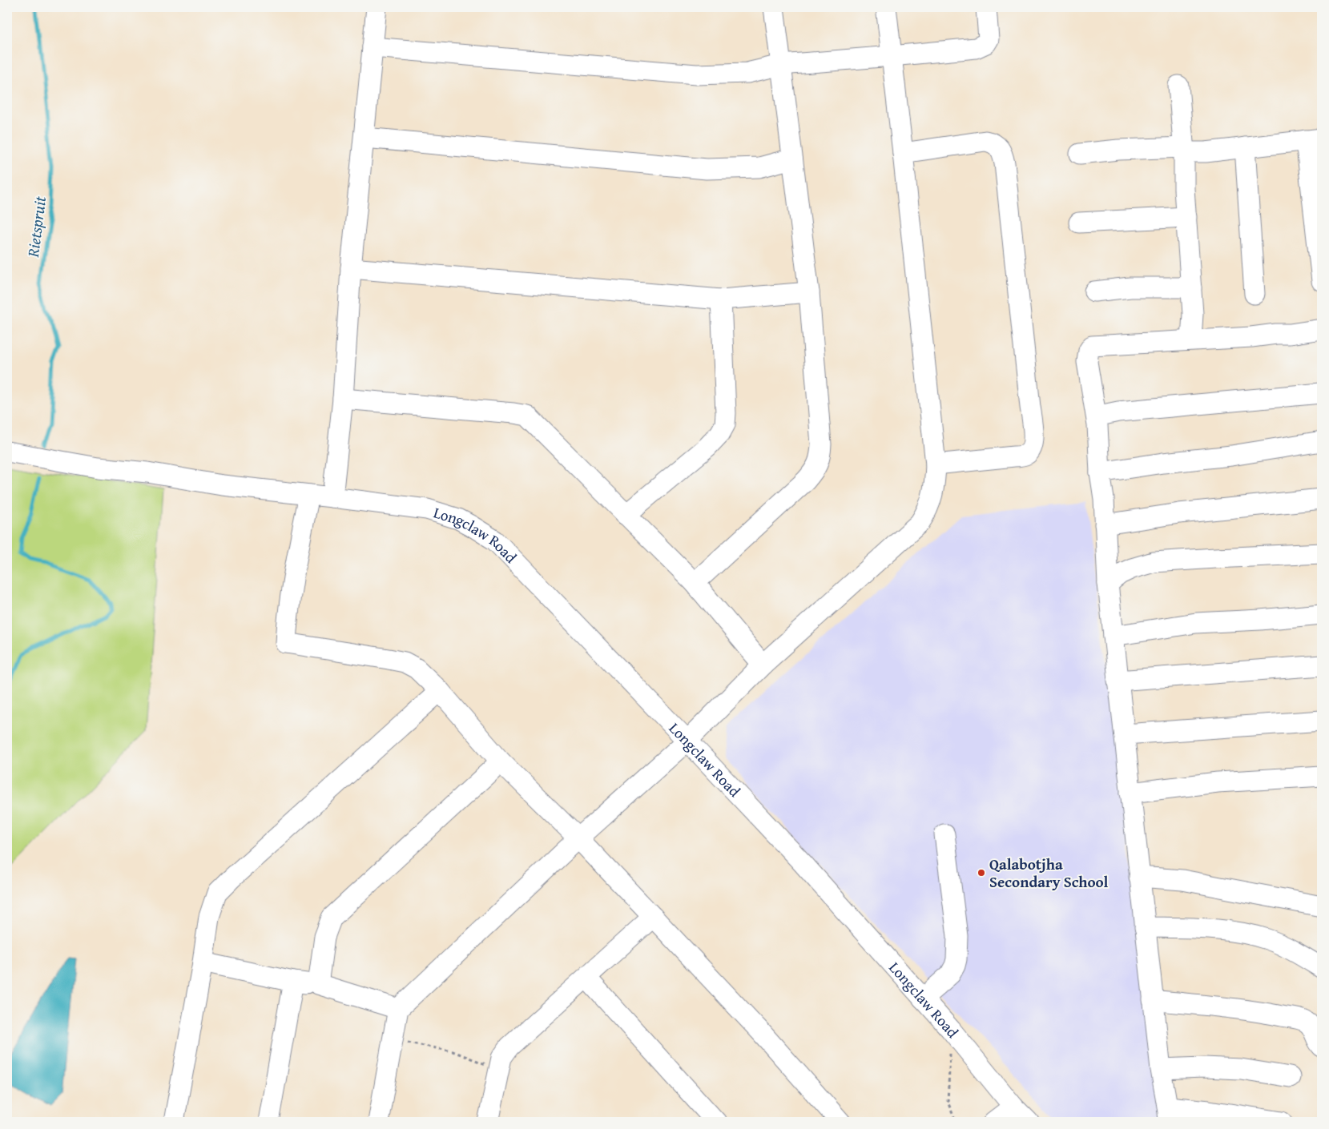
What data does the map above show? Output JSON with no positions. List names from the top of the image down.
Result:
{
  "streets": {
    "street": ["Longclaw Road"]
  },
  "water": ["Rietspruit"],
  "places": ["Qalabotjha Secondary School"]
}
